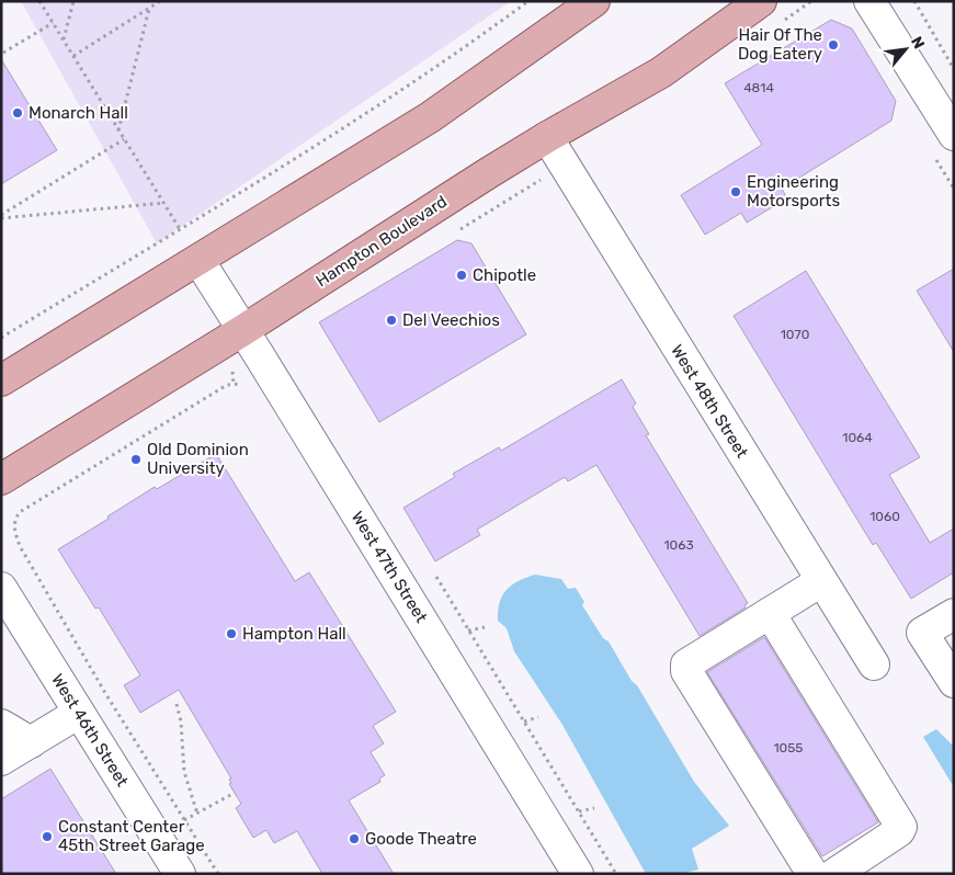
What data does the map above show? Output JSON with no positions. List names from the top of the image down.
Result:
{
  "streets": {
    "main road": ["Hampton Boulevard"],
    "street": ["West 48th Street", "West 47th Street", "West 46th Street"]
  },
  "crossings": [
    ["Hampton Boulevard", "West 48th Street"],
    ["Hampton Boulevard", "West 47th Street"]
  ],
  "places": [
    "Hair Of The Dog Eatery",
    "Monarch Hall",
    "Engineering Motorsports",
    "Chipotle",
    "Del Veechios",
    "Old Dominion University",
    "Hampton Hall",
    "Constant Center 45th Street Garage",
    "Goode Theatre"
  ],
  "house_numbers": [
    "4814",
    "1070",
    "1064",
    "1060",
    "1063",
    "1055"
  ],
  "north": "top right"
}
